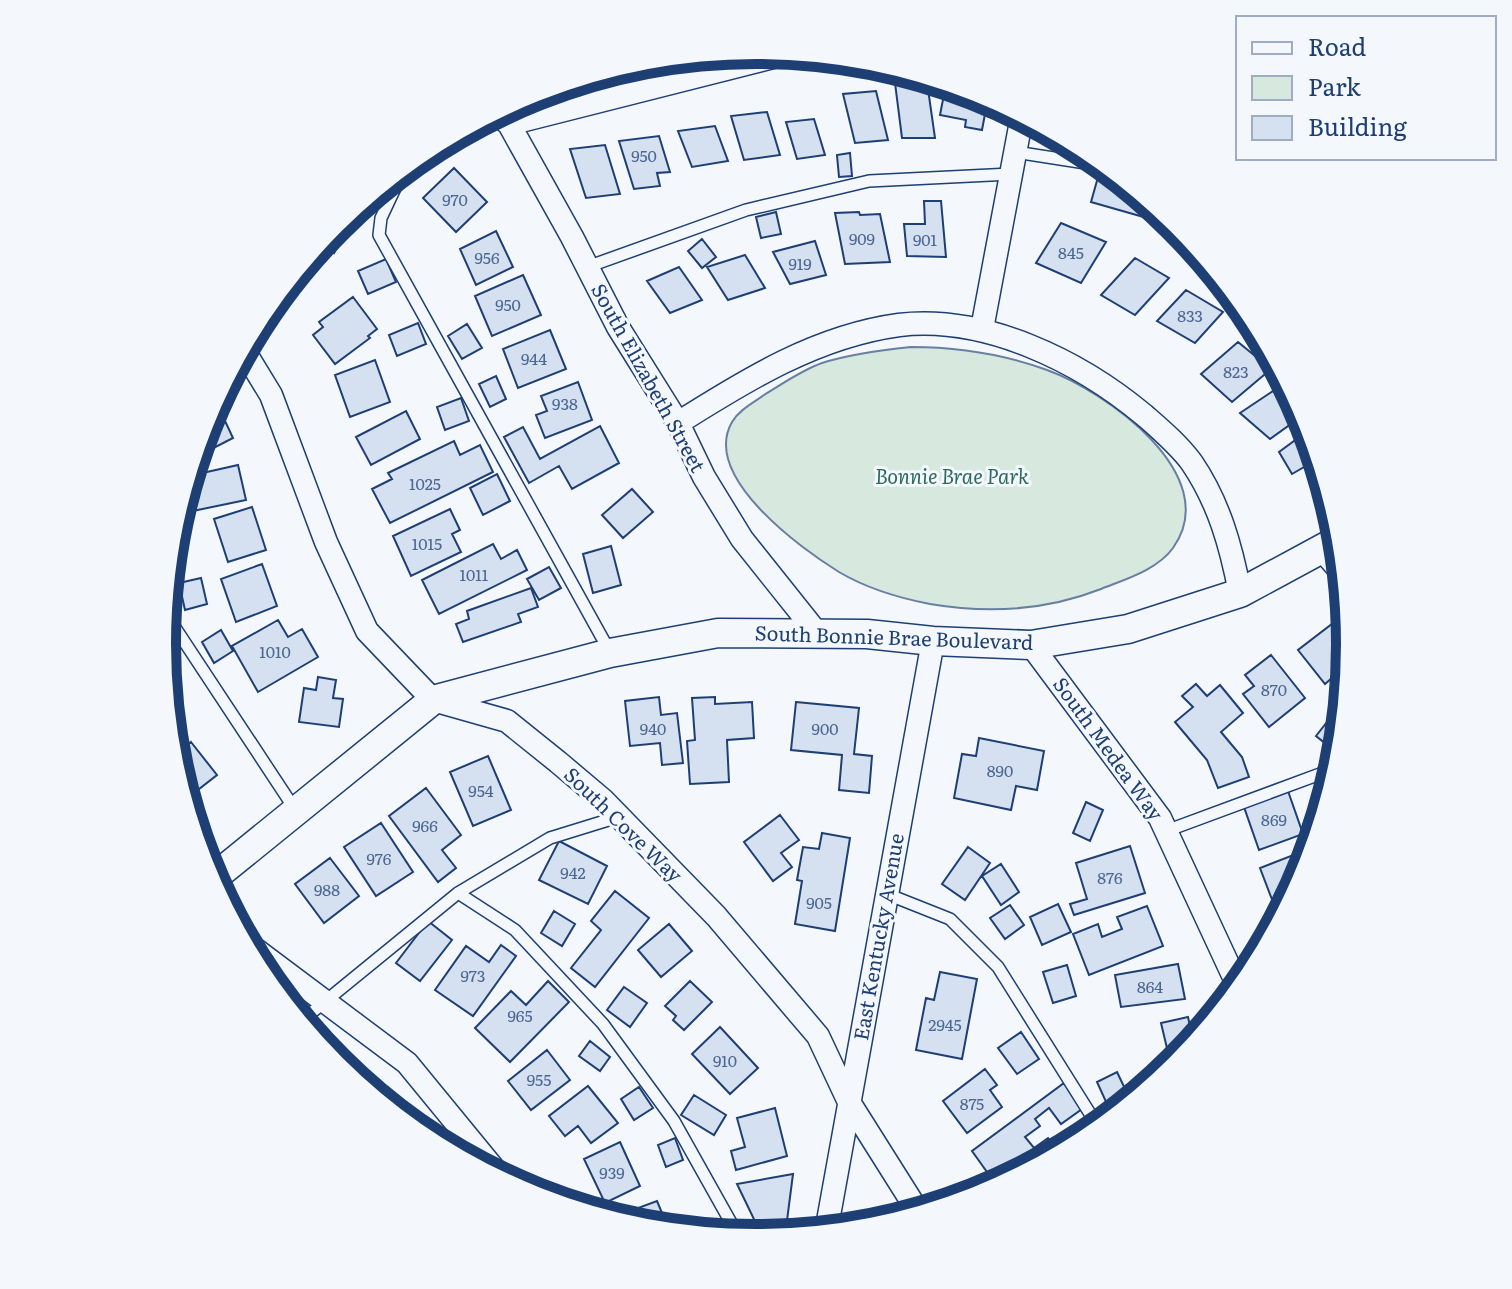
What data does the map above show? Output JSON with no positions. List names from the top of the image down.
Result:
{
  "streets": {
    "street": [
      "South Elizabeth Street",
      "South Bonnie Brae Boulevard",
      "South Medea Way",
      "South Cove Way",
      "East Kentucky Avenue"
    ]
  },
  "crossings": [
    ["South Elizabeth Street", "South Bonnie Brae Boulevard"],
    ["South Bonnie Brae Boulevard", "South Medea Way"],
    ["South Bonnie Brae Boulevard", "South Cove Way"],
    ["South Bonnie Brae Boulevard", "East Kentucky Avenue"],
    ["South Cove Way", "East Kentucky Avenue"]
  ],
  "parks": ["Bonnie Brae Park"],
  "house_numbers": [
    "950",
    "970",
    "909",
    "901",
    "845",
    "956",
    "919",
    "950",
    "833",
    "944",
    "823",
    "938",
    "1025",
    "1015",
    "1011",
    "1010",
    "870",
    "940",
    "900",
    "890",
    "954",
    "869",
    "966",
    "976",
    "942",
    "876",
    "988",
    "905",
    "973",
    "864",
    "965",
    "2945",
    "910",
    "955",
    "875",
    "939"
  ],
  "legend": ["Road", "Park", "Building"]
}
